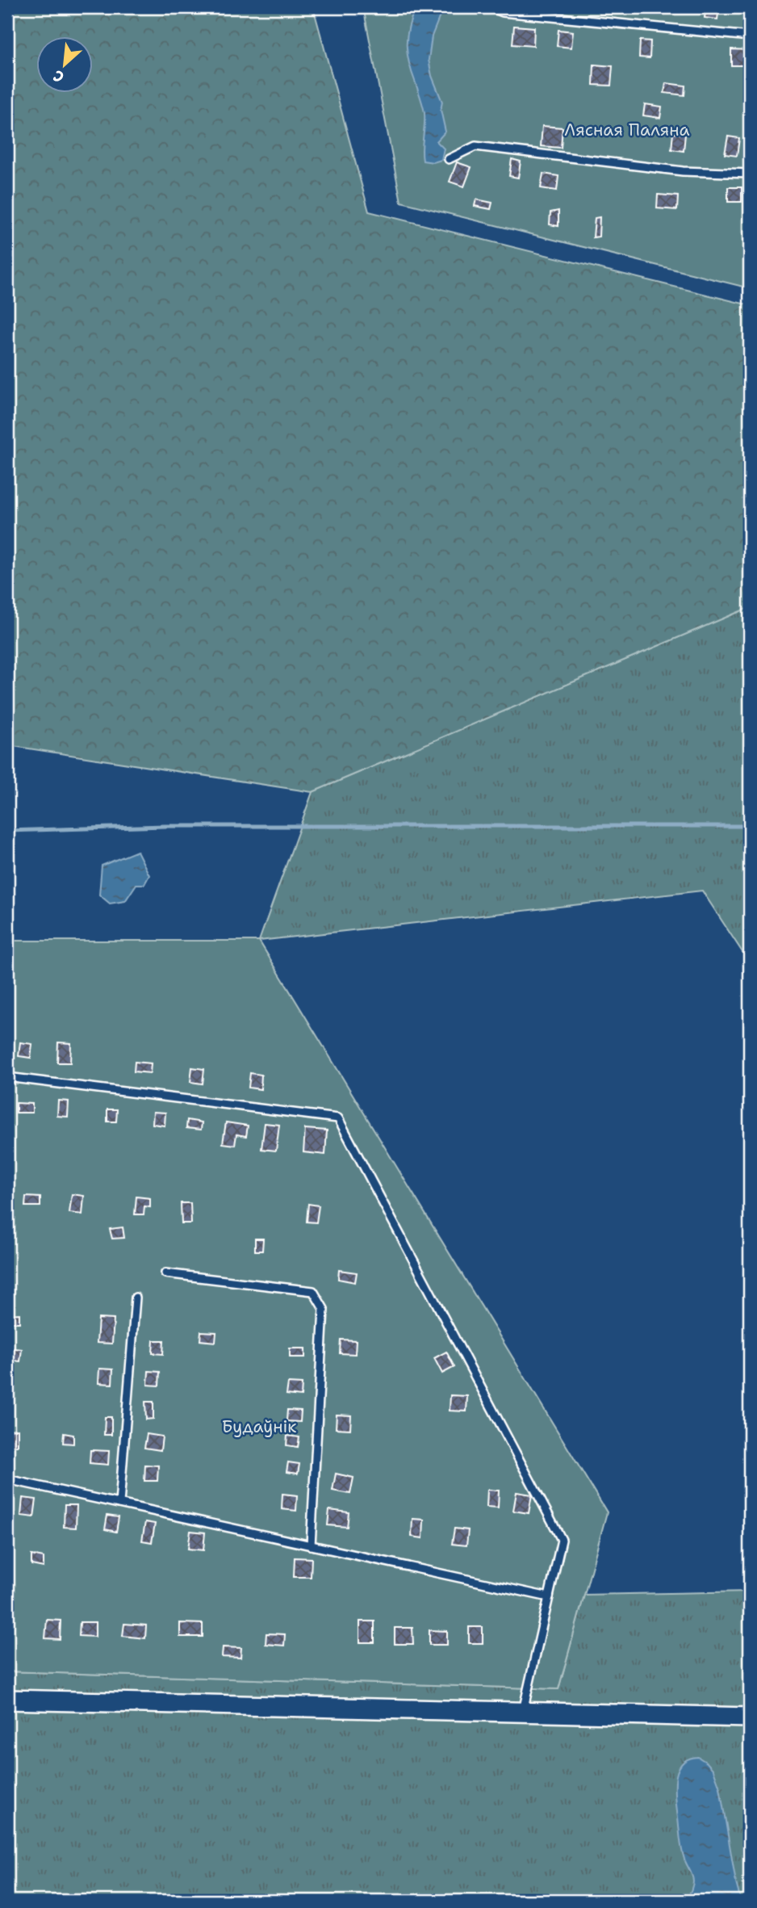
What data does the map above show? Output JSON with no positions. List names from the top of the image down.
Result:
{
  "parks": ["Лясная Паляна", "Будаўнік"],
  "north": "bottom left"
}
